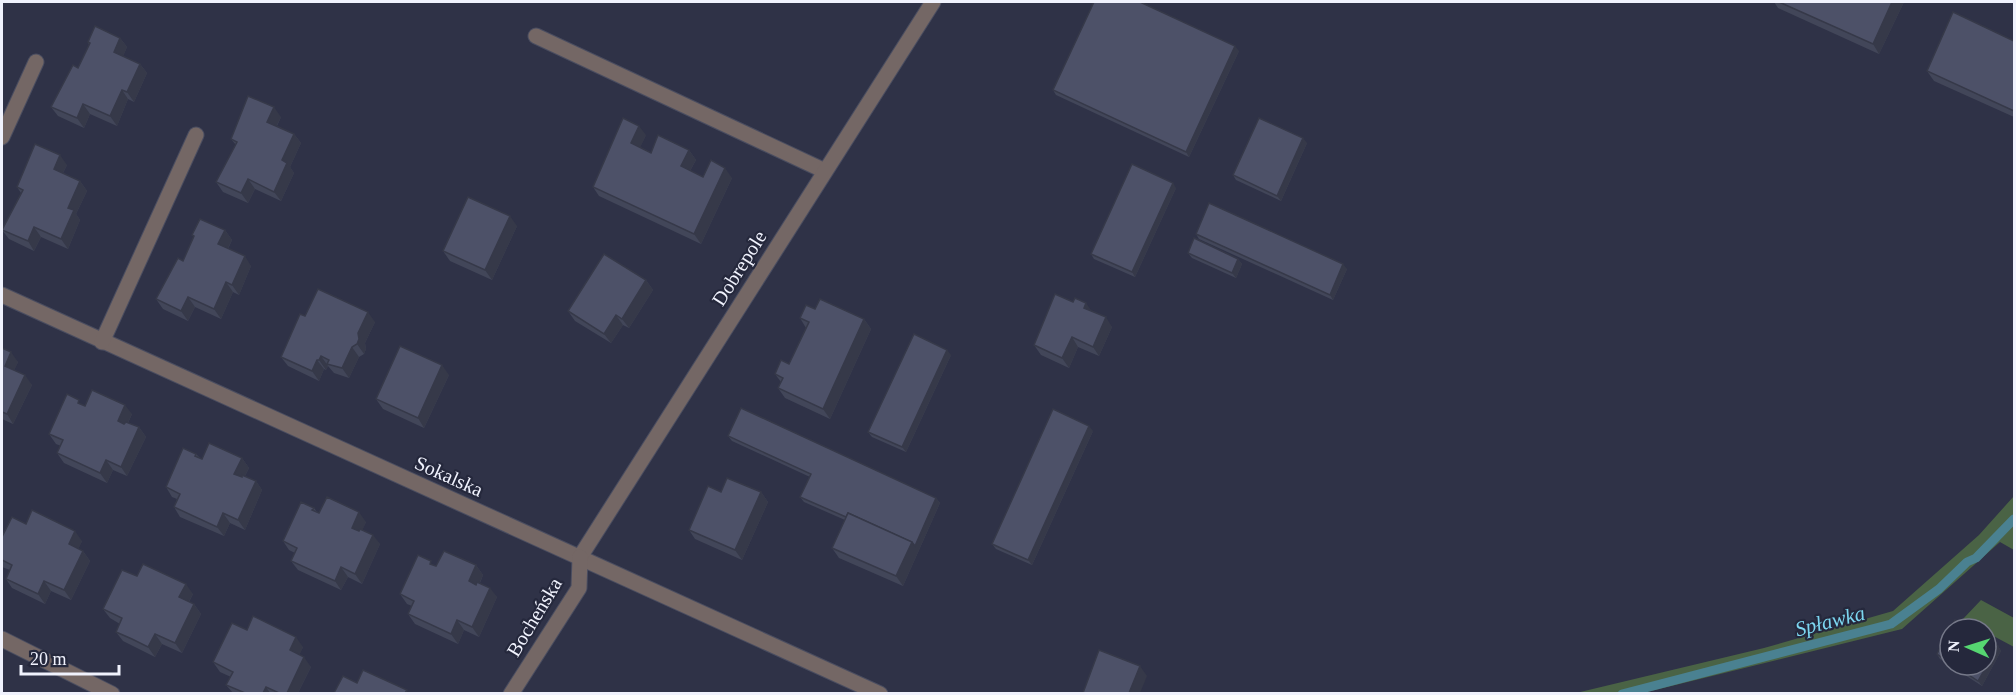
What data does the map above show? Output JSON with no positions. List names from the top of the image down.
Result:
{
  "streets": {
    "street": ["Dobrepole", "Sokalska", "Bocheńska"]
  },
  "crossings": [
    ["Dobrepole", "Sokalska"],
    ["Dobrepole", "Bocheńska"],
    ["Sokalska", "Bocheńska"]
  ],
  "water": ["Spławka"],
  "scale_bar": "20 m",
  "north": "left"
}
